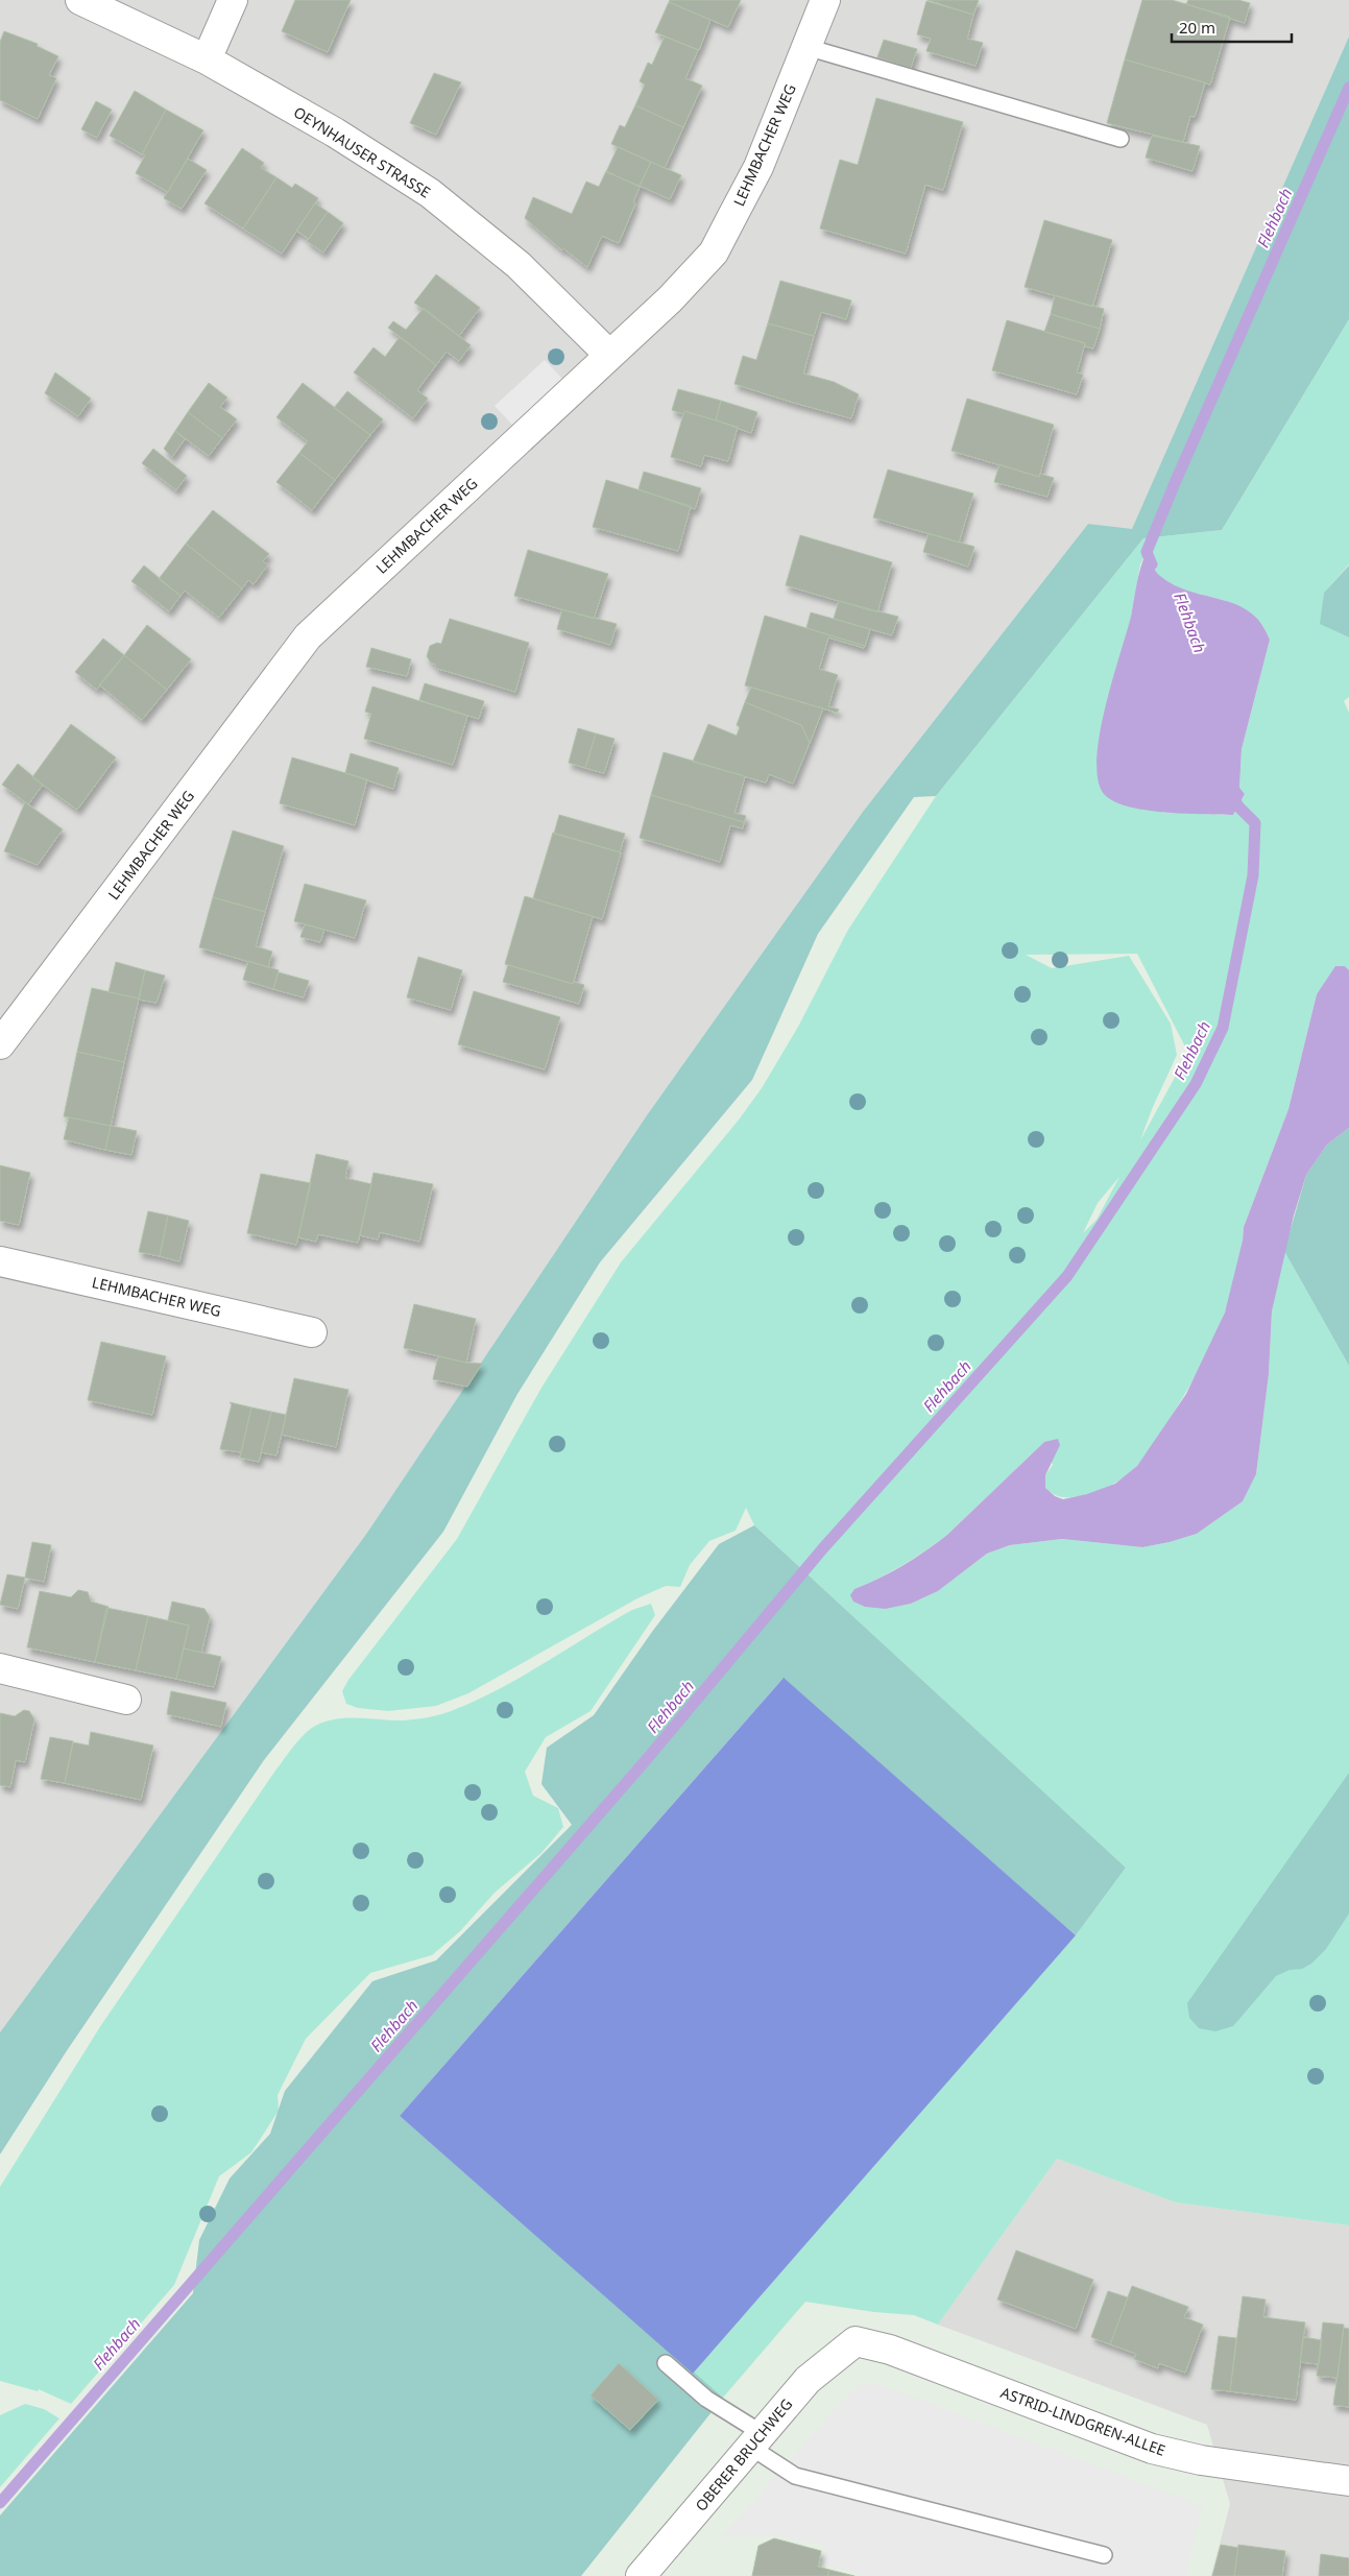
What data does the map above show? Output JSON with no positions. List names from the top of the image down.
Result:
{
  "streets": {
    "street": [
      "LEHMBACHER WEG",
      "OEYNHAUSER STRASSE",
      "ASTRID-LINDGREN-ALLEE",
      "OBERER BRUCHWEG"
    ]
  },
  "crossings": [
    ["LEHMBACHER WEG", "OEYNHAUSER STRASSE"],
    ["ASTRID-LINDGREN-ALLEE", "OBERER BRUCHWEG"]
  ],
  "water": ["Flehbach"],
  "scale_bar": "20 m"
}
